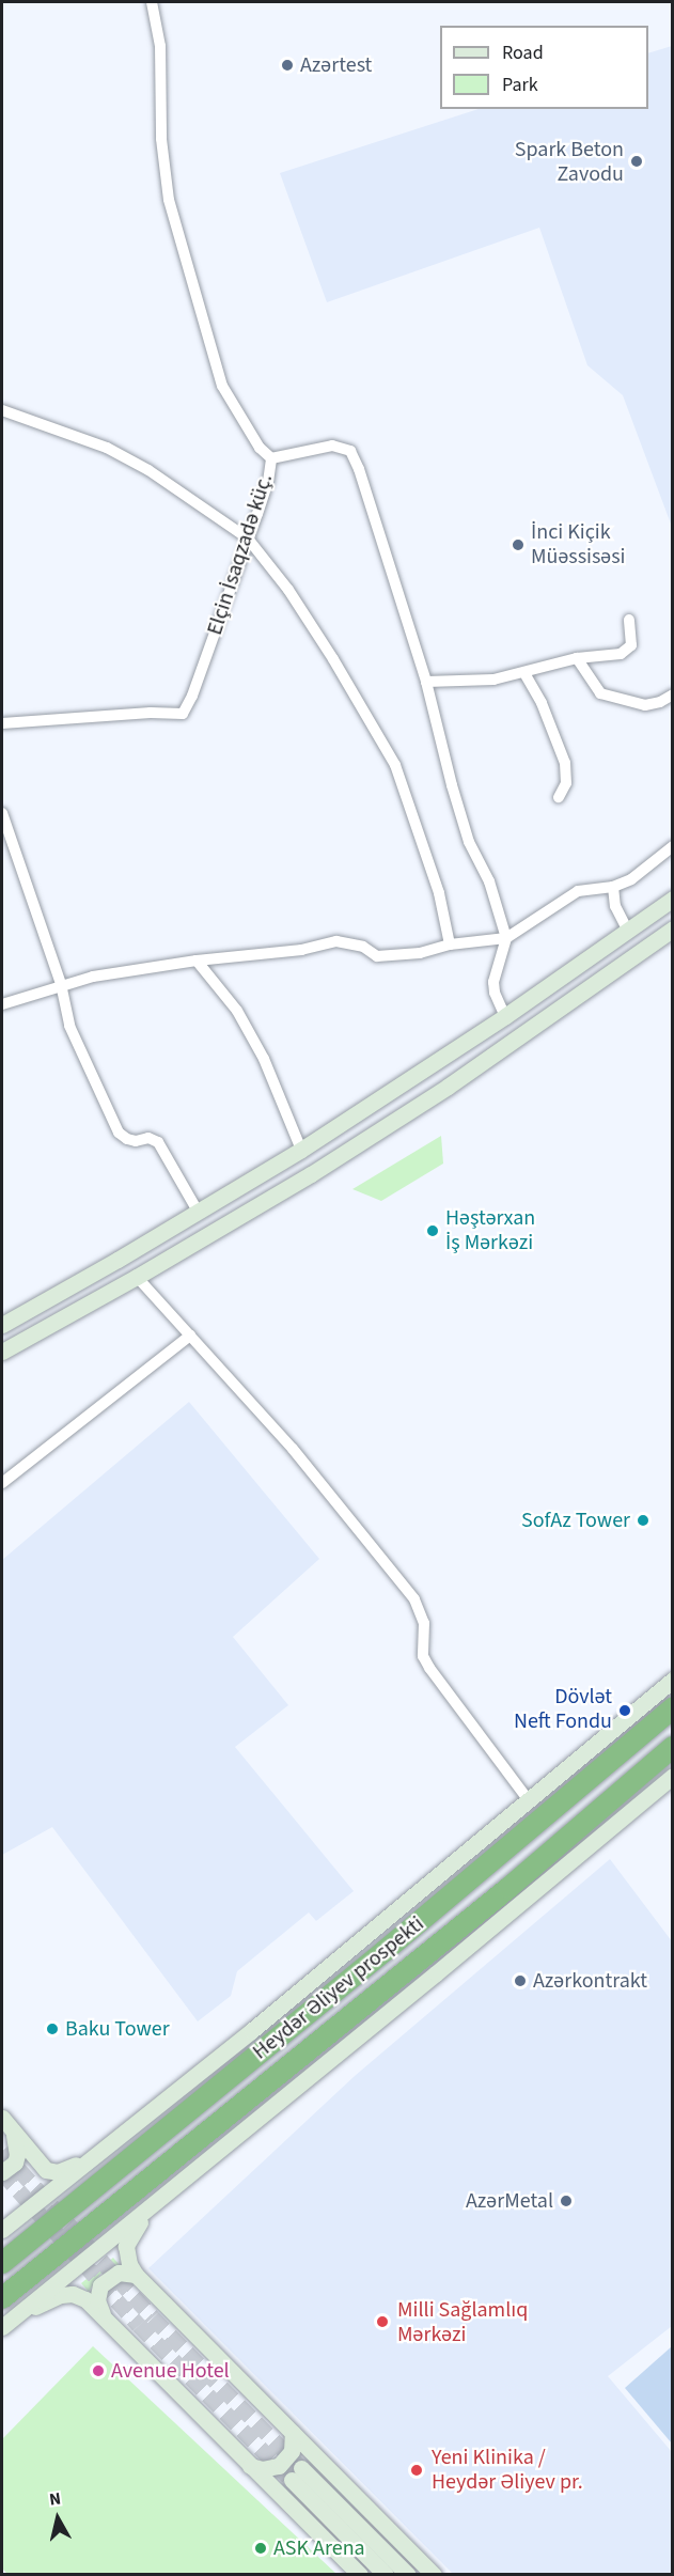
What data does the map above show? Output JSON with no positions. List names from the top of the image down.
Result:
{
  "streets": {
    "highway": ["Heydər Əliyev prospekti"],
    "street": ["Elçin İsaqzadə küç."]
  },
  "places": [
    "Azərtest",
    "Spark Beton Zavodu",
    "İnci Kiçik Müəssisəsi",
    "Həştərxan İş Mərkəzi",
    "SofAz Tower",
    "Dövlət Neft Fondu",
    "Azərkontrakt",
    "Baku Tower",
    "AzərMetal",
    "Milli Sağlamlıq Mərkəzi",
    "Avenue Hotel",
    "Yeni Klinika / Heydər Əliyev pr.",
    "ASK Arena"
  ],
  "legend": ["Road", "Park"],
  "north": "top"
}
